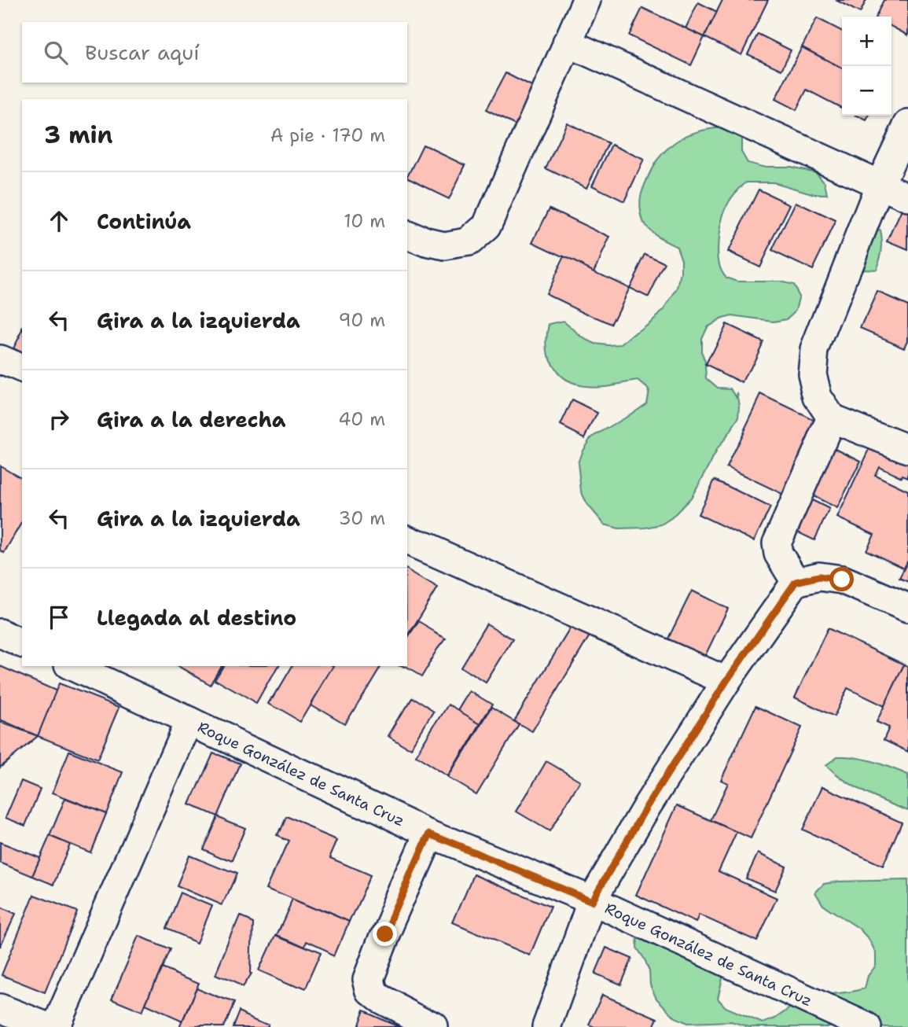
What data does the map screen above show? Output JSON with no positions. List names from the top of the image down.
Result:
{
  "streets": {
    "street": ["Roque González de Santa Cruz"]
  },
  "page": {
    "map_buttons": ["+", "−"],
    "search": "Buscar aquí",
    "heading": ["3 min", "A pie · 170 m"],
    "list": [
      ["Continúa", "10 m"],
      ["Gira a la izquierda", "90 m"],
      ["Gira a la derecha", "40 m"],
      ["Gira a la izquierda", "30 m"],
      "Llegada al destino"
    ]
  }
}
